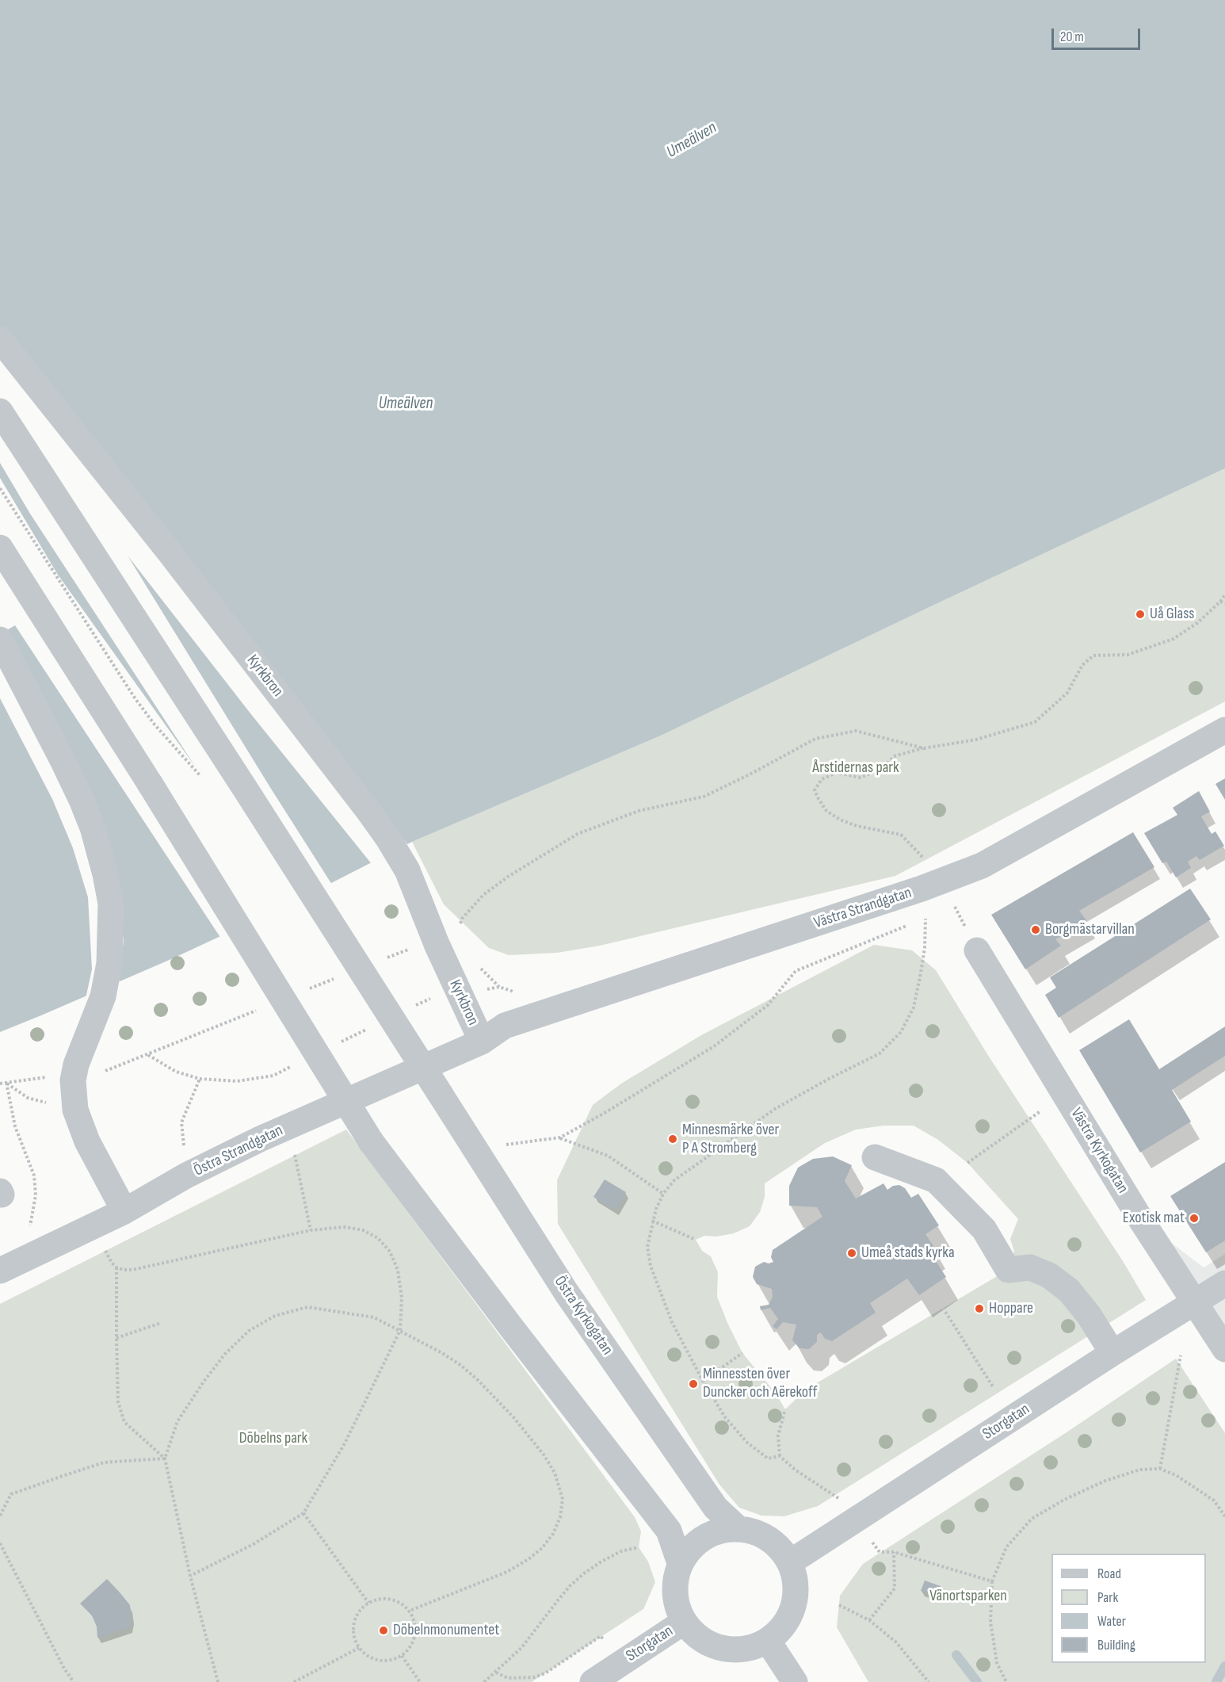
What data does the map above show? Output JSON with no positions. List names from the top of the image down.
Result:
{
  "streets": {
    "street": [
      "Kyrkbron",
      "Västra Strandgatan",
      "Östra Strandgatan",
      "Västra Kyrkogatan",
      "Östra Kyrkogatan",
      "Storgatan"
    ]
  },
  "crossings": [
    ["Kyrkbron", "Västra Strandgatan"],
    ["Kyrkbron", "Östra Strandgatan"],
    ["Västra Strandgatan", "Östra Strandgatan"],
    ["Västra Kyrkogatan", "Storgatan"],
    ["Östra Kyrkogatan", "Storgatan"]
  ],
  "water": ["Umeälven"],
  "parks": ["Årstidernas park", "Döbelns park", "Vänortsparken"],
  "places": [
    "Uå Glass",
    "Borgmästarvillan",
    "Minnesmärke över P A Stromberg",
    "Exotisk mat",
    "Umeå stads kyrka",
    "Hoppare",
    "Minnessten över Duncker och Aërekoff",
    "Döbelnmonumentet"
  ],
  "legend": [
    "Road",
    "Park",
    "Water",
    "Building"
  ],
  "scale_bar": "20 m"
}
